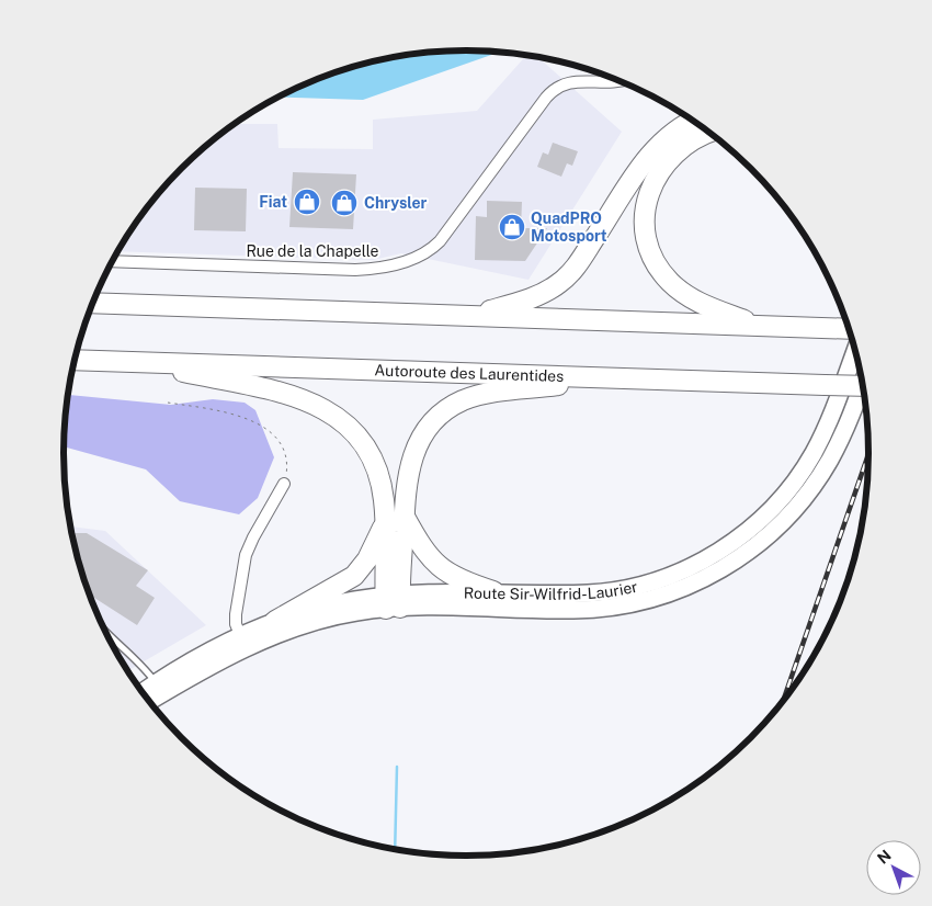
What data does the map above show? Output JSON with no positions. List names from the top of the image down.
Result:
{
  "streets": {
    "highway": ["Autoroute des Laurentides"],
    "main road": ["Route Sir-Wilfrid-Laurier"],
    "street": ["Rue de la Chapelle"]
  },
  "places": {
    "shop": ["Fiat", "Chrysler", "QuadPRO Motosport"]
  },
  "north": "top left"
}
